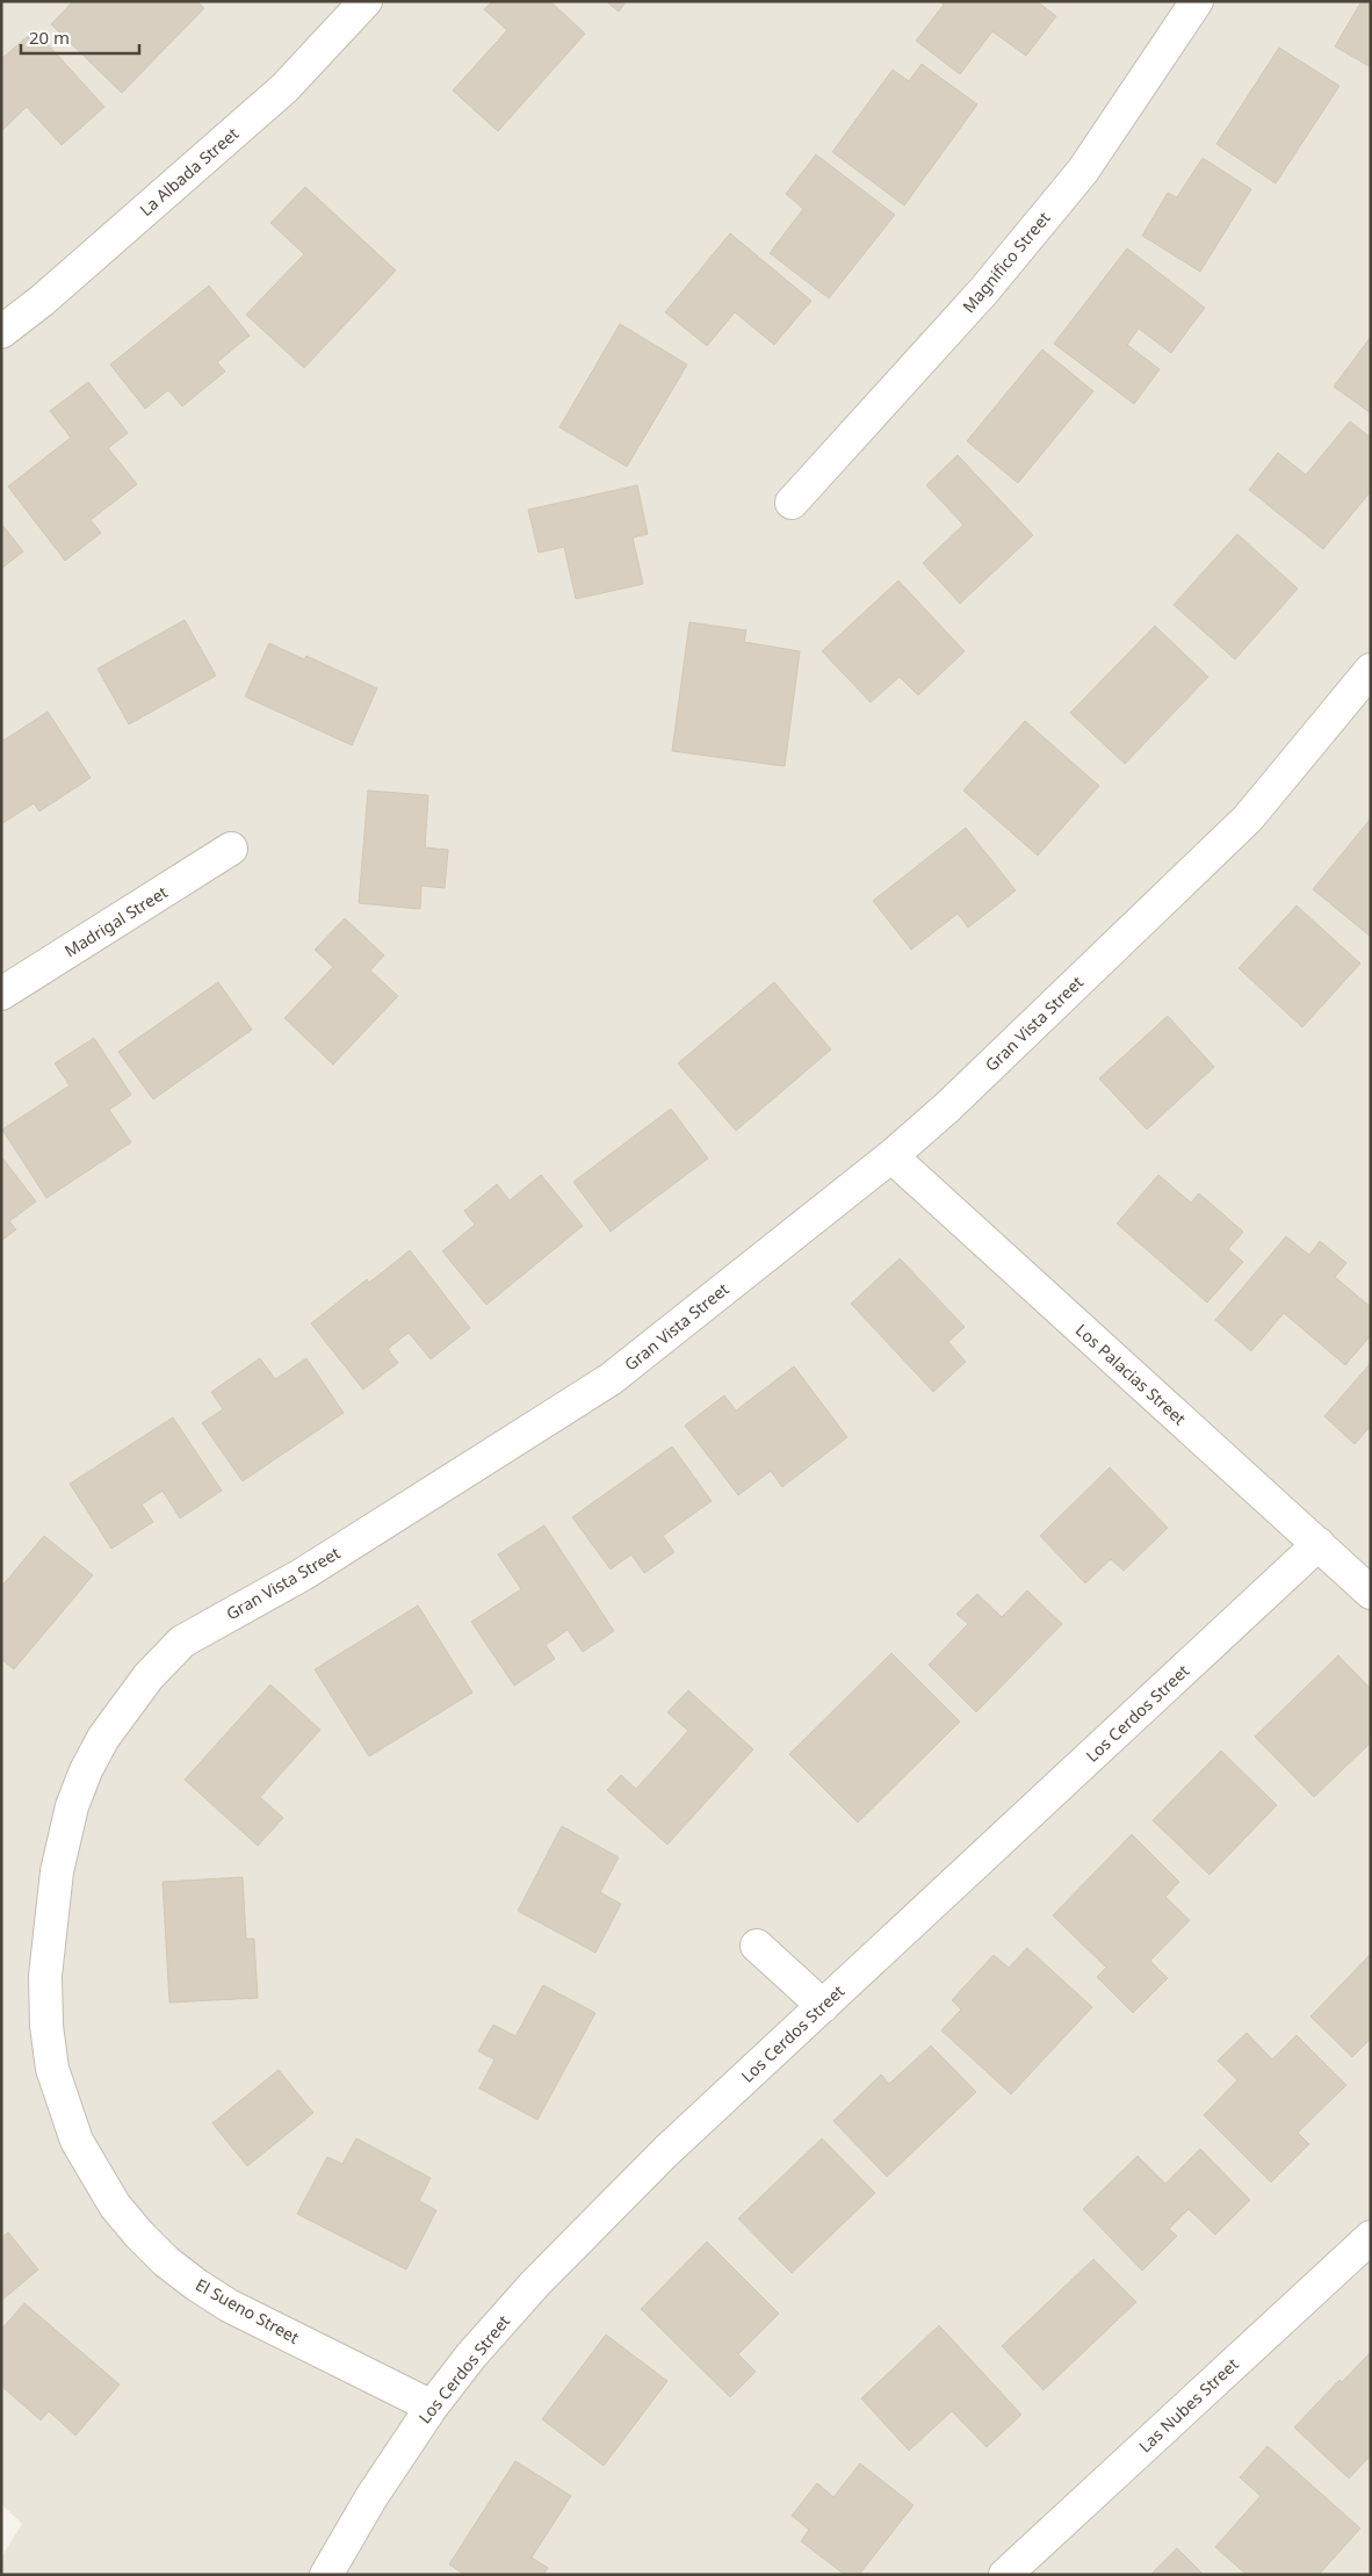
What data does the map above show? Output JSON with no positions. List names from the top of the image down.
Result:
{
  "streets": {
    "street": [
      "La Albada Street",
      "Magnifico Street",
      "Madrigal Street",
      "Gran Vista Street",
      "Los Palacias Street",
      "Los Cerdos Street",
      "El Sueno Street",
      "Las Nubes Street"
    ]
  },
  "crossings": [
    ["Gran Vista Street", "Los Palacias Street"],
    ["Gran Vista Street", "El Sueno Street"],
    ["Los Palacias Street", "Los Cerdos Street"],
    ["Los Cerdos Street", "El Sueno Street"]
  ],
  "scale_bar": "20 m"
}
